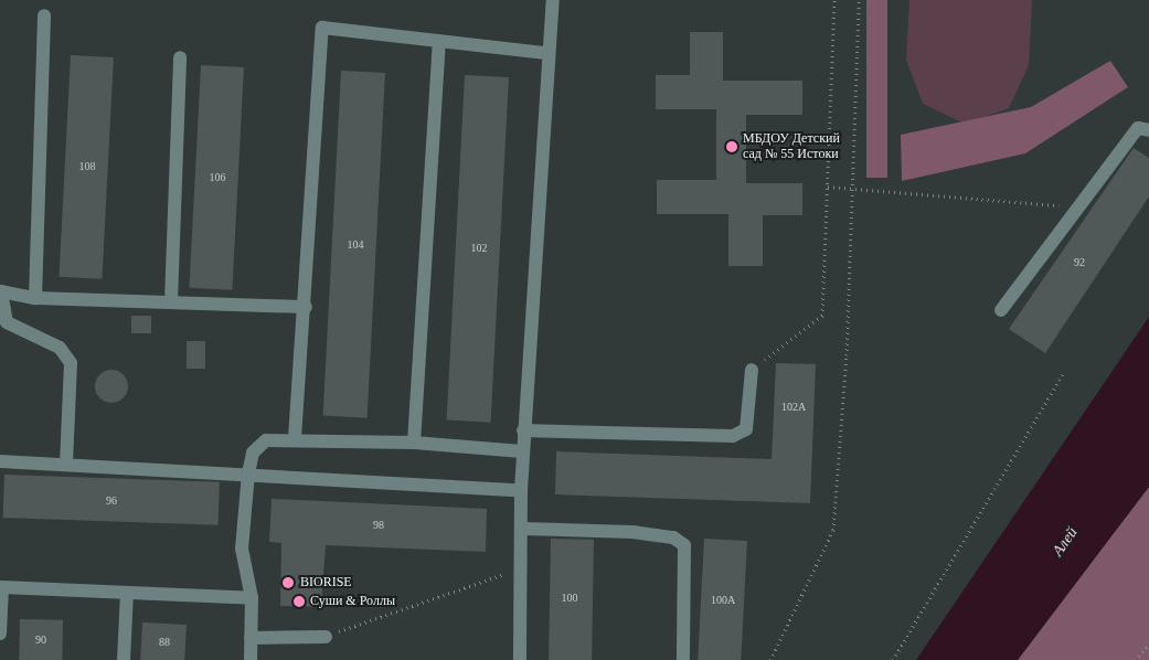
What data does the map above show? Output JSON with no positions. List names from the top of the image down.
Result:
{
  "water": ["Алей"],
  "places": ["МБДОУ Детский сад № 55 Истоки", "BIORISE", "Суши & Роллы"],
  "house_numbers": [
    "108",
    "106",
    "104",
    "102",
    "92",
    "102А",
    "96",
    "98",
    "100",
    "100А",
    "90",
    "88"
  ]
}
